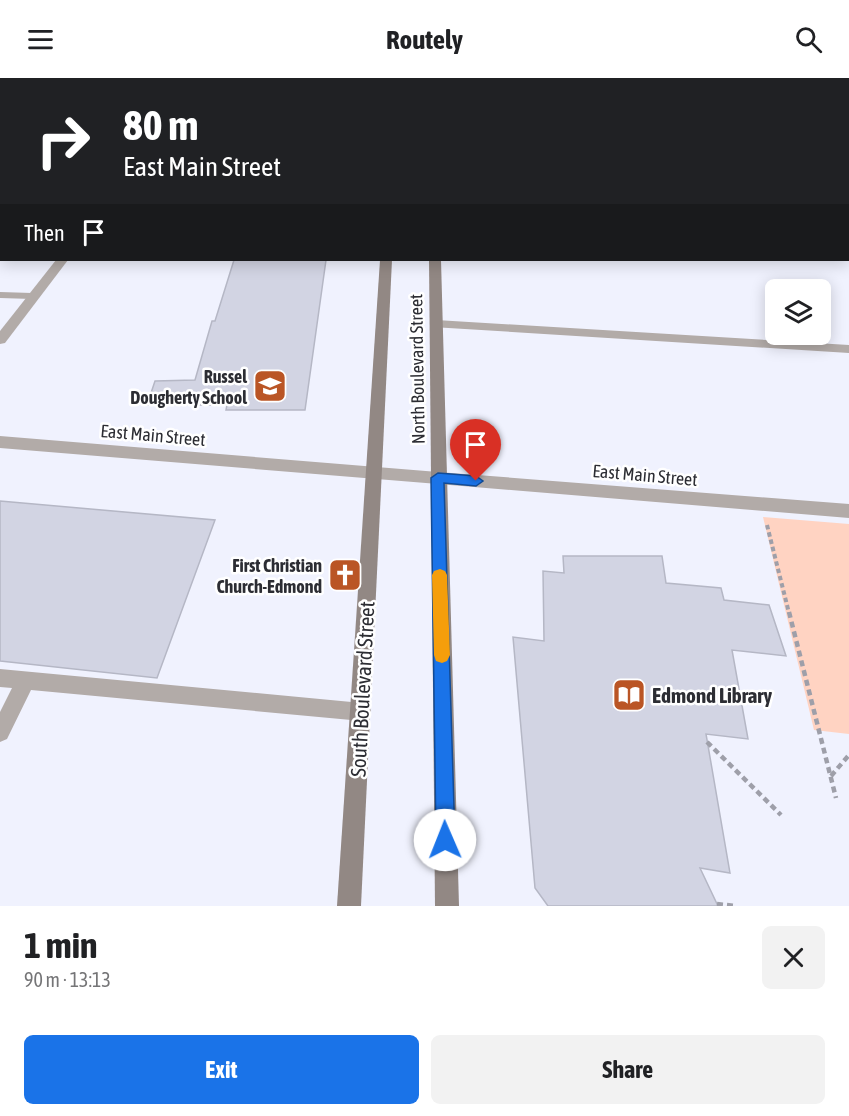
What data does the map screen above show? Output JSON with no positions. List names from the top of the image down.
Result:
{
  "streets": {
    "main road": ["North Boulevard Street", "South Boulevard Street"],
    "street": ["East Main Street"]
  },
  "crossings": [
    ["North Boulevard Street", "East Main Street"],
    ["North Boulevard Street", "South Boulevard Street"],
    ["East Main Street", "South Boulevard Street"]
  ],
  "places": {
    "school or university": ["Russel Dougherty School"],
    "church": ["First Christian Church-Edmond"],
    "library": ["Edmond Library"]
  },
  "page": {
    "header": "Routely",
    "turn": ["80 m", "East Main Street"],
    "then": "Then",
    "heading": ["1 min", "90 m · 13:13"],
    "buttons": ["Exit", "Share"]
  }
}
